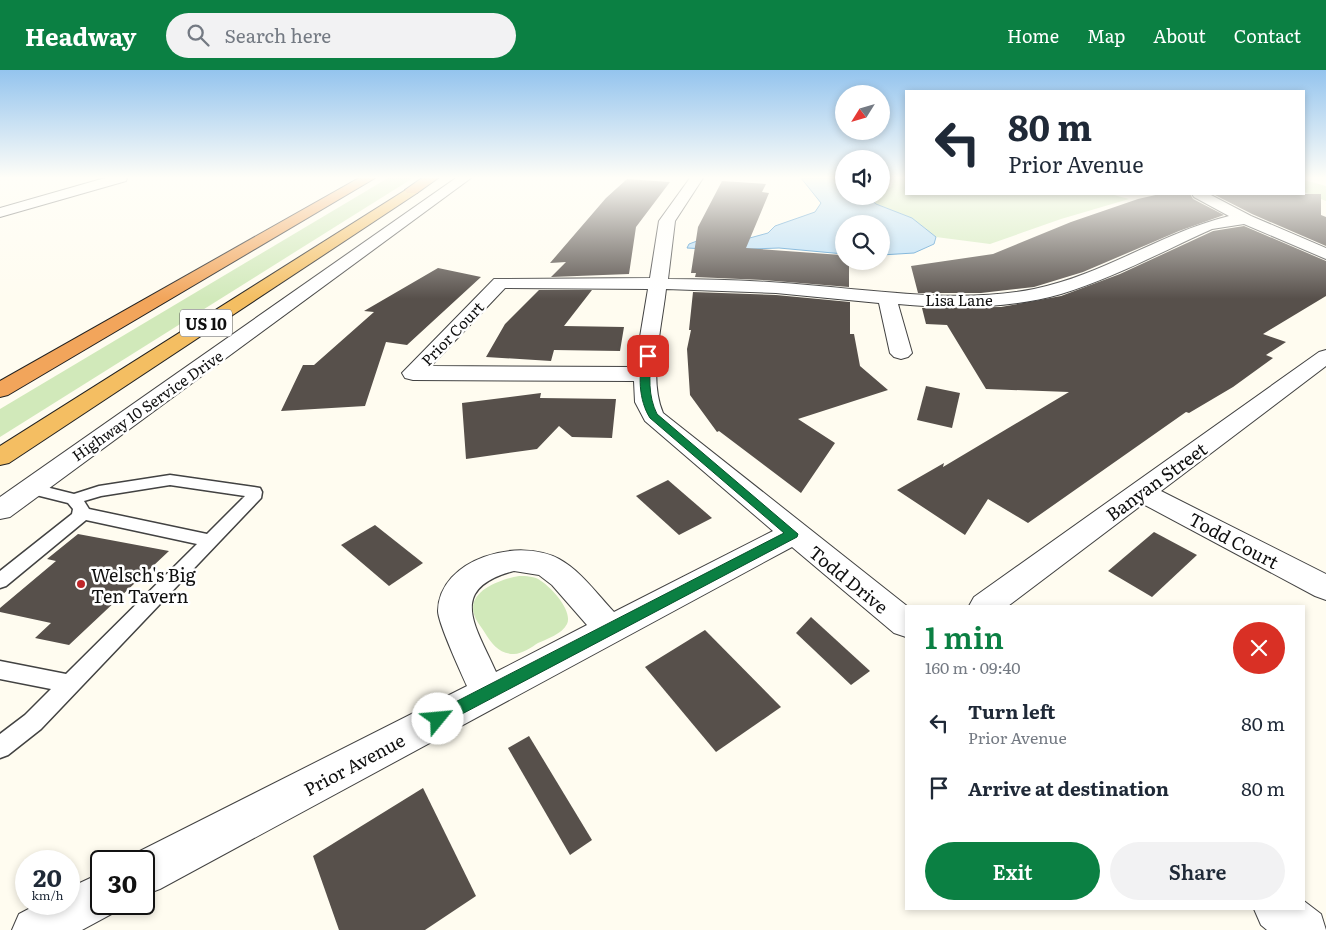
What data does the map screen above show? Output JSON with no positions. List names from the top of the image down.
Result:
{
  "streets": {
    "highway": ["US 10"],
    "street": [
      "Lisa Lane",
      "Prior Court",
      "Highway 10 Service Drive",
      "Banyan Street",
      "Todd Court",
      "Todd Drive",
      "Prior Avenue"
    ]
  },
  "crossings": [
    ["Lisa Lane", "Prior Court"],
    ["Banyan Street", "Todd Court"],
    ["Todd Drive", "Prior Avenue"]
  ],
  "places": ["Welsch's Big Ten Tavern"],
  "north": "bottom left",
  "page": {
    "header": "Headway",
    "search": "Search here",
    "nav": [
      "Home",
      "Map",
      "About",
      "Contact"
    ],
    "turn": ["80 m", "Prior Avenue"],
    "heading": ["1 min", "160 m · 09:40"],
    "list": [
      {
        "name": "Turn left",
        "note": "Prior Avenue",
        "value": "80 m"
      },
      {
        "name": "Arrive at destination",
        "value": "80 m"
      }
    ],
    "buttons": ["Exit", "Share"],
    "speed": "20 km/h",
    "limit": "30"
  }
}
